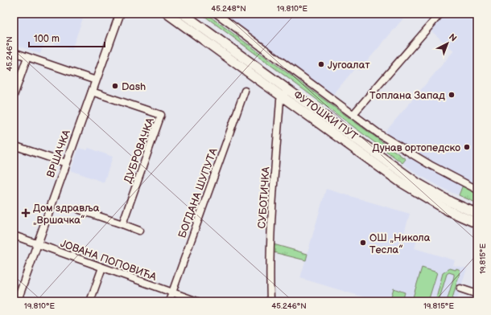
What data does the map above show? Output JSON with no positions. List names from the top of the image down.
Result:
{
  "streets": {
    "main road": ["ФУТОШКИ ПУТ"],
    "street": [
      "ДУБРОВАЧКА",
      "ВРШАЧКА",
      "БОГДАНА ШУПУТА",
      "СУБОТИЧКА",
      "ЈОВАНА ПОПОВИЋА"
    ]
  },
  "crossings": [
    ["ФУТОШКИ ПУТ", "СУБОТИЧКА"],
    ["ДУБРОВАЧКА", "ВРШАЧКА"],
    ["ВРШАЧКА", "ЈОВАНА ПОПОВИЋА"],
    ["БОГДАНА ШУПУТА", "ЈОВАНА ПОПОВИЋА"]
  ],
  "places": {
    "other": [
      "Југоалат",
      "Dash",
      "Топлана Запад",
      "Дунав ортопедско",
      "ОШ „Никола Тесла”"
    ],
    "health": ["Дом здравља „Вршачка”"]
  },
  "scale_bar": "100 m",
  "north": "top right",
  "coordinates": [
    "45.248°N",
    "19.810°E",
    "45.246°N",
    "19.815°E"
  ]
}
